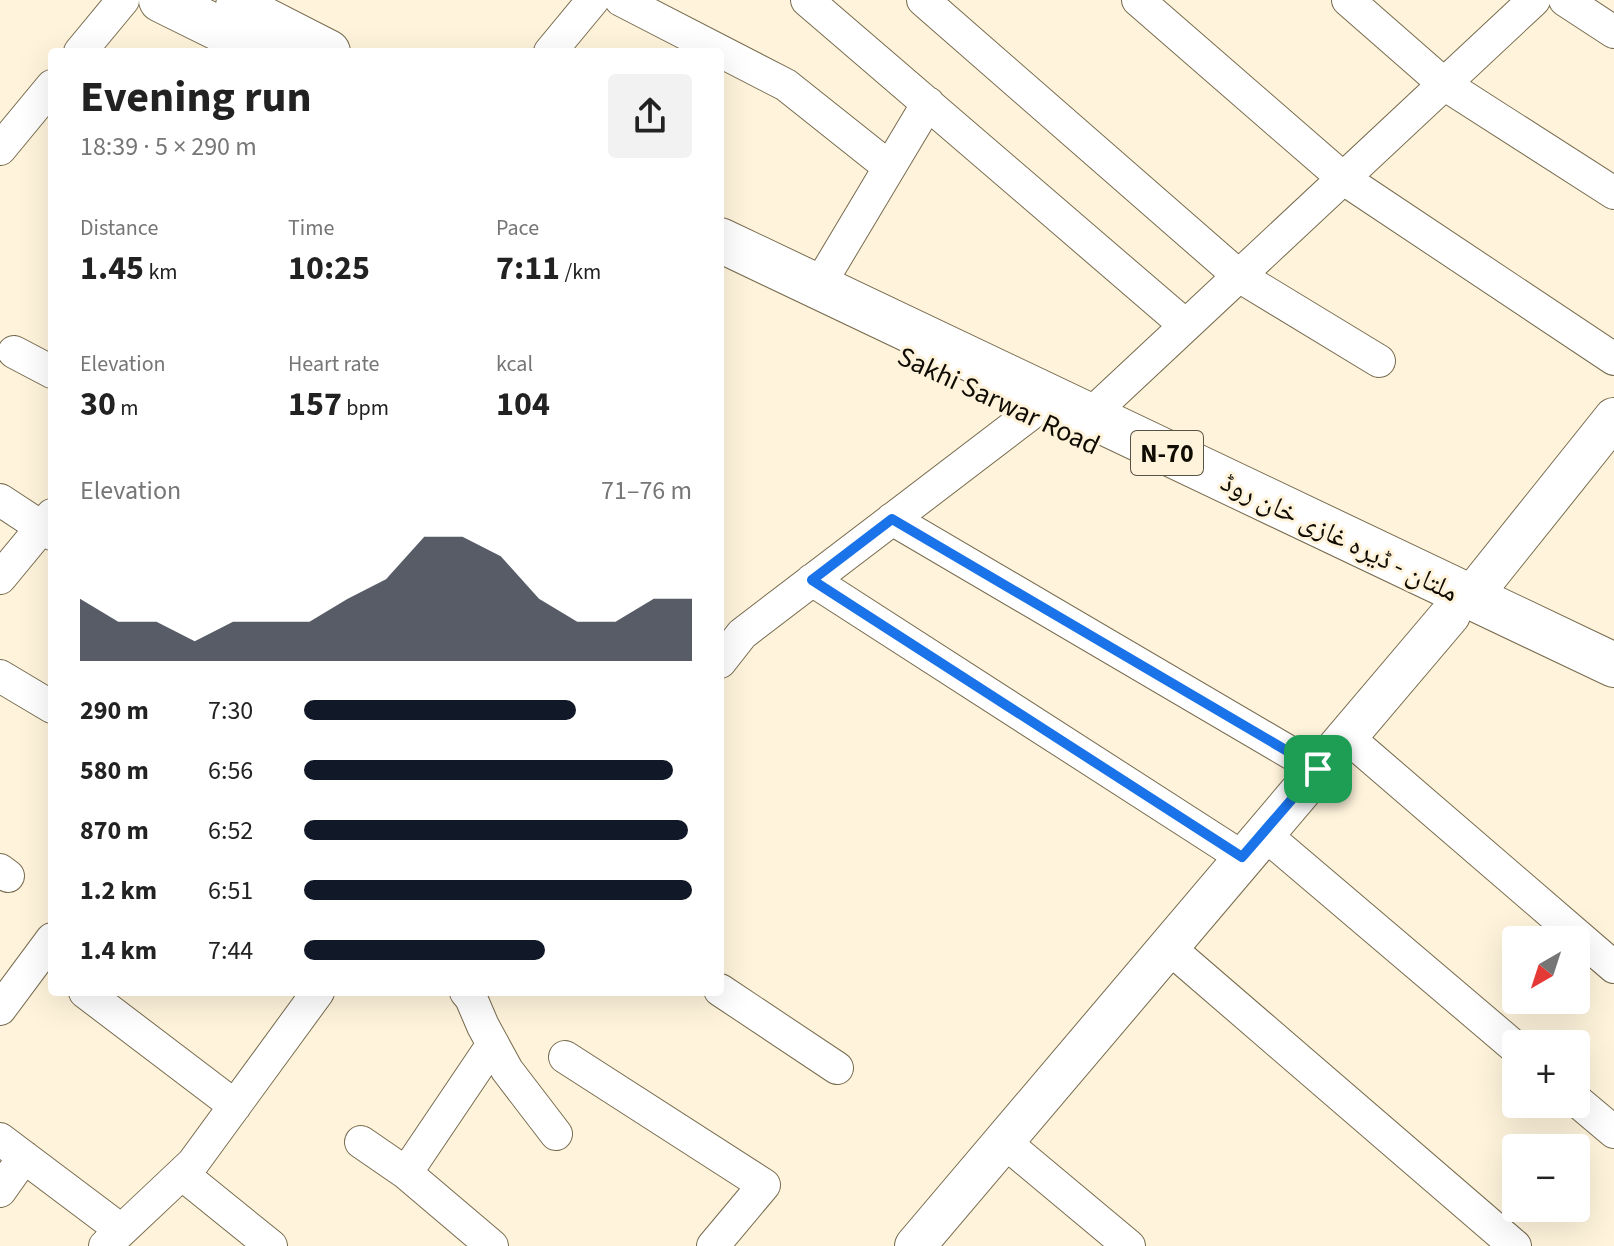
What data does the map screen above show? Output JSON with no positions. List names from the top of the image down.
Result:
{
  "streets": {
    "highway": ["Sakhi Sarwar Road", "N-70", "ملتان - ڈیرہ غازی خان روڈ"]
  },
  "crossings": [
    ["Sakhi Sarwar Road", "N-70"],
    ["Sakhi Sarwar Road", "ملتان - ڈیرہ غازی خان روڈ"]
  ],
  "north": "bottom left",
  "page": {
    "heading": ["Evening run", "18:39 · 5 × 290 m"],
    "stats": [
      ["Distance", "1.45 km"],
      ["Time", "10:25"],
      ["Pace", "7:11 /km"],
      ["Elevation", "30 m"],
      ["Heart rate", "157 bpm"],
      ["kcal", "104"]
    ],
    "chart": ["Elevation", "71–76 m"],
    "list": [
      {
        "name": "290 m",
        "note": "7:30"
      },
      {
        "name": "580 m",
        "note": "6:56"
      },
      {
        "name": "870 m",
        "note": "6:52"
      },
      {
        "name": "1.2 km",
        "note": "6:51"
      },
      {
        "name": "1.4 km",
        "note": "7:44"
      }
    ],
    "map_buttons": ["+", "−"]
  }
}
